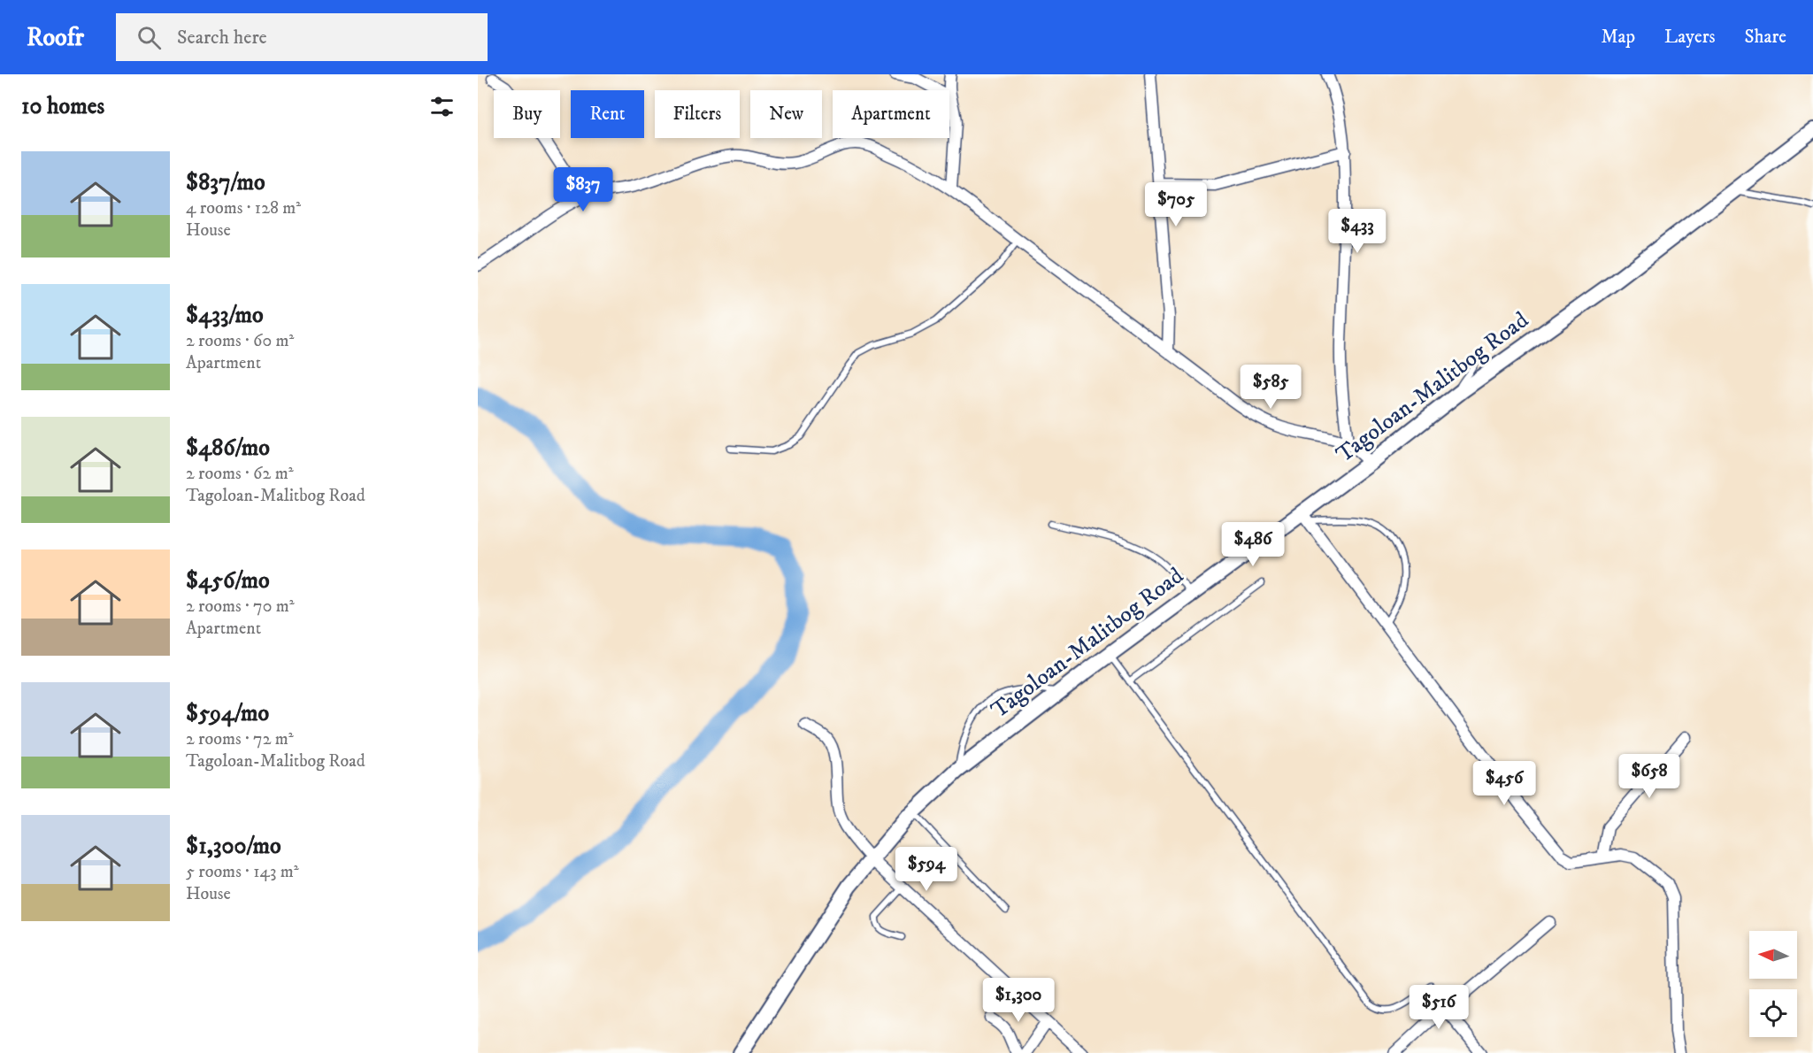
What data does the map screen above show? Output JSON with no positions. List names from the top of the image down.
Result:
{
  "streets": {
    "main road": ["Tagoloan-Malitbog Road"]
  },
  "north": "left",
  "page": {
    "header": "Roofr",
    "search": "Search here",
    "nav": ["Map", "Layers", "Share"],
    "heading": "10 homes",
    "chip": [
      "Buy",
      "Rent",
      "Filters",
      "New",
      "Apartment"
    ],
    "list": [
      {
        "name": "$837/mo",
        "note": "4 rooms · 128 m² · House"
      },
      {
        "name": "$433/mo",
        "note": "2 rooms · 60 m² · Apartment"
      },
      {
        "name": "$486/mo",
        "note": "2 rooms · 62 m² · Tagoloan-Malitbog Road"
      },
      {
        "name": "$456/mo",
        "note": "2 rooms · 70 m² · Apartment"
      },
      {
        "name": "$594/mo",
        "note": "2 rooms · 72 m² · Tagoloan-Malitbog Road"
      },
      {
        "name": "$1,300/mo",
        "note": "5 rooms · 143 m² · House"
      }
    ],
    "price": [
      "$837",
      "$705",
      "$433",
      "$585",
      "$486",
      "$658",
      "$456",
      "$594",
      "$1,300",
      "$516"
    ]
  }
}
